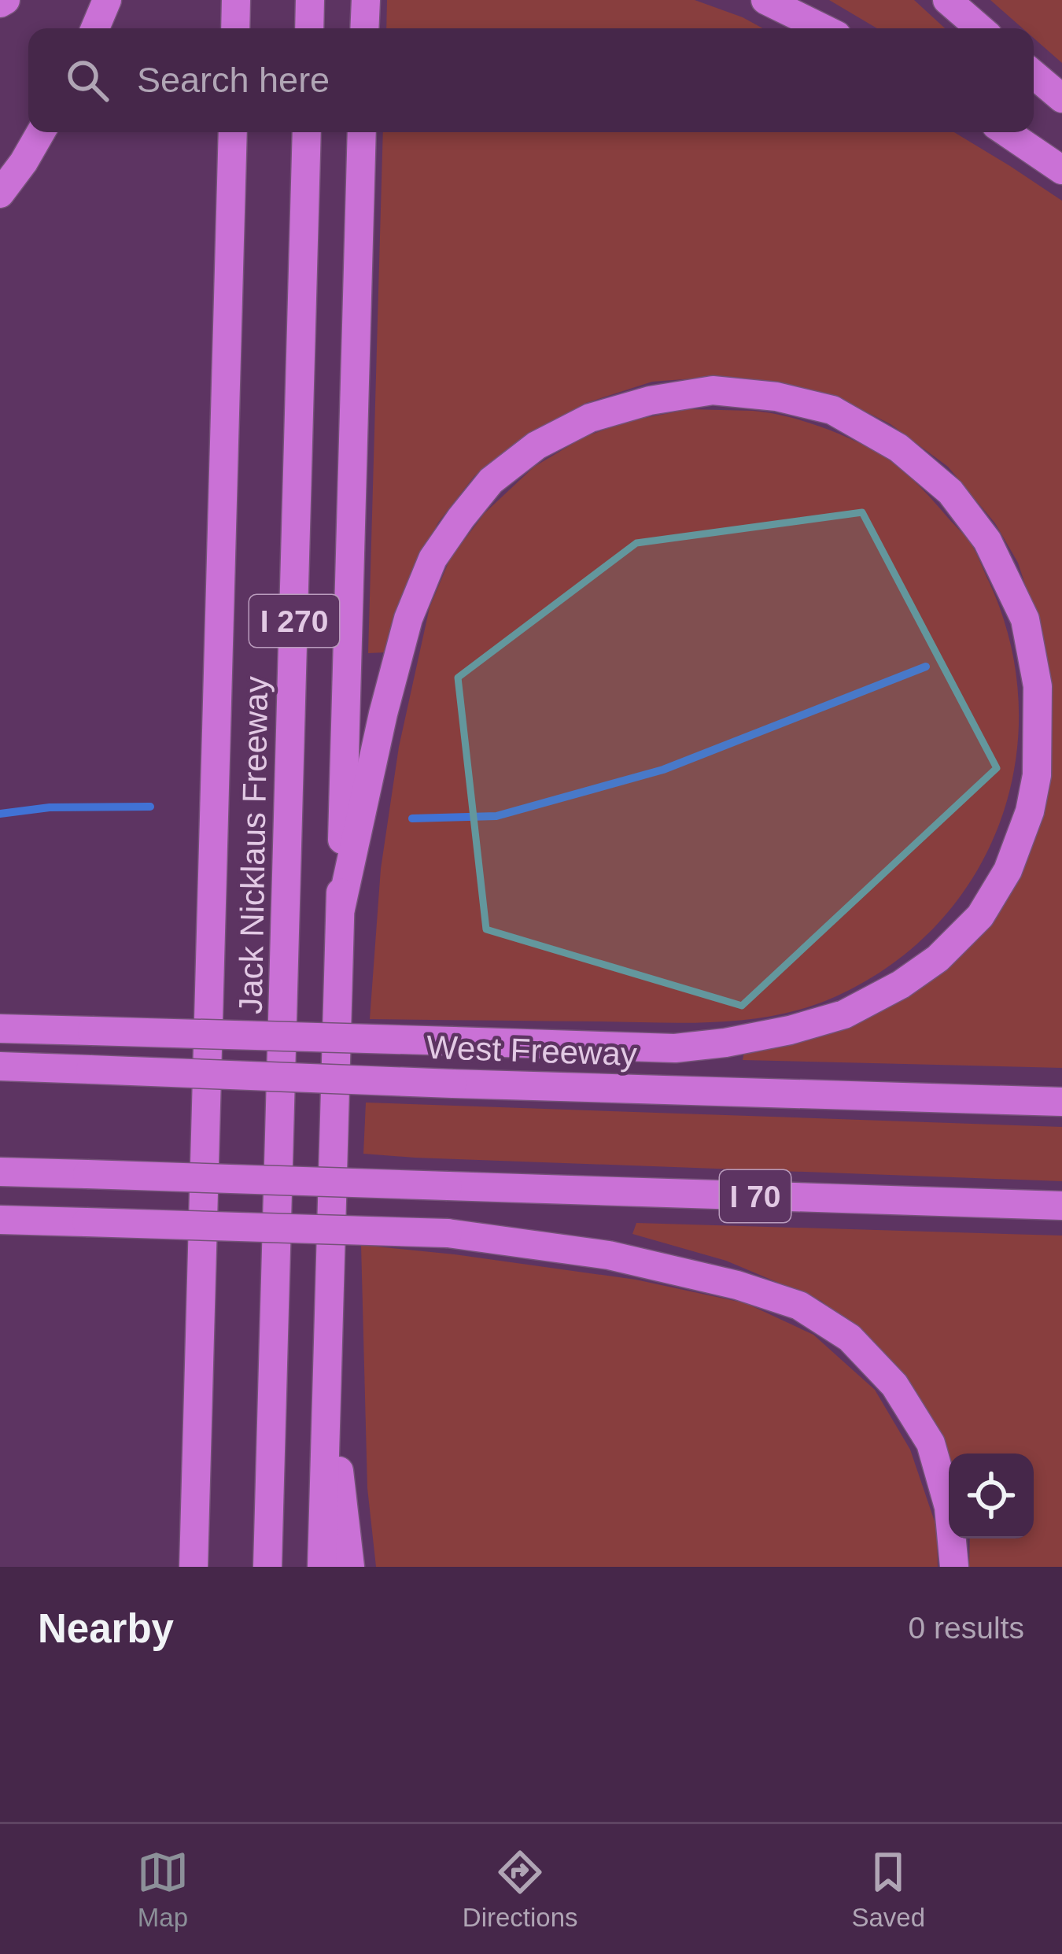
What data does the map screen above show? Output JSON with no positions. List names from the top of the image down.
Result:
{
  "streets": {
    "highway": [
      "I 270",
      "Jack Nicklaus Freeway",
      "West Freeway",
      "I 70"
    ]
  },
  "page": {
    "search": "Search here",
    "heading": ["Nearby", "0 results"],
    "nav": ["Map", "Directions", "Saved"]
  }
}
